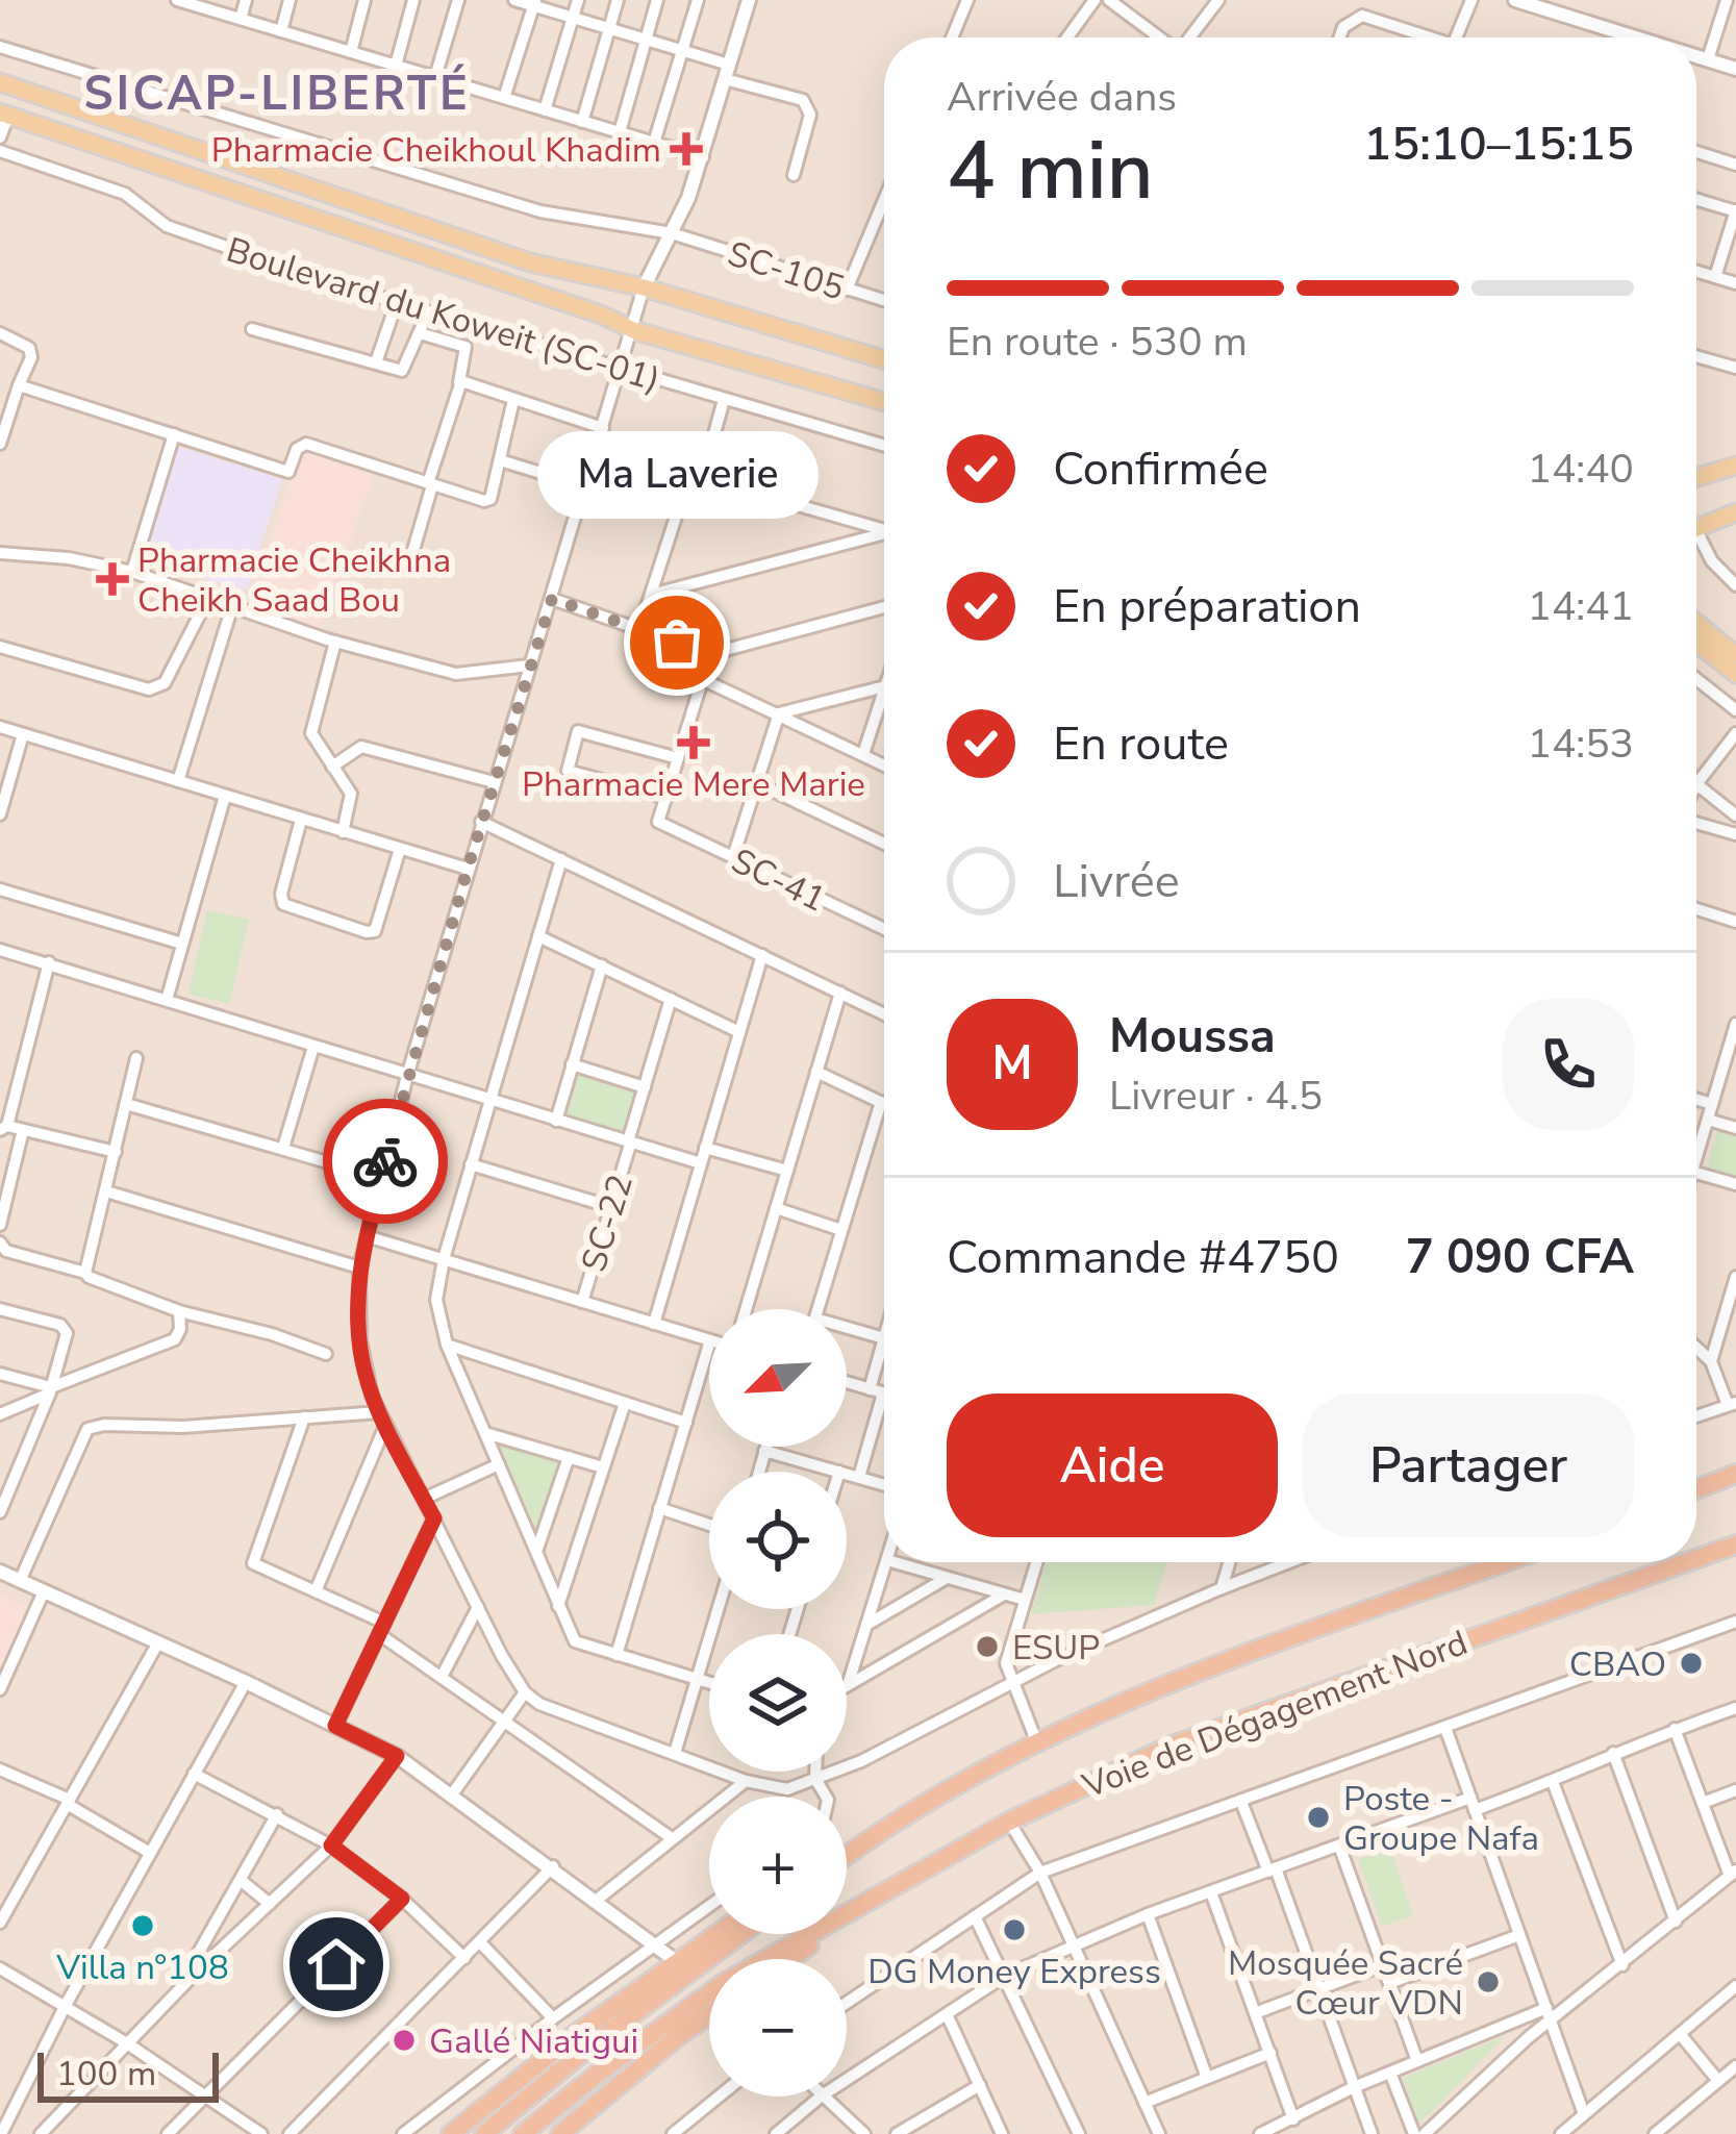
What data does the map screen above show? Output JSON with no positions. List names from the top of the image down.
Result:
{
  "streets": {
    "highway": ["Voie de Dégagement Nord"],
    "street": [
      "SC-105",
      "Boulevard du Koweit (SC-01)",
      "SC-41",
      "SC-22"
    ]
  },
  "districts": ["SICAP-LIBERTÉ"],
  "places": {
    "health": ["Pharmacie Cheikhoul Khadim", "Pharmacie Cheikhna Cheikh Saad Bou", "Pharmacie Mere Marie"],
    "other": [
      "Ma Laverie",
      "ESUP",
      "CBAO",
      "Poste - Groupe Nafa",
      "Villa n°108",
      "DG Money Express",
      "Mosquée Sacré Cœur VDN",
      "Gallé Niatigui"
    ]
  },
  "scale_bar": "100 m",
  "north": "bottom left",
  "page": {
    "heading": ["4 min", "Arrivée dans", "15:10–15:15"],
    "panel": [
      "Moussa",
      "Livreur · 4.5",
      "Commande #4750",
      "7 090 CFA"
    ],
    "bar": "En route · 530 m",
    "list": [
      ["Confirmée", "14:40"],
      ["En préparation", "14:41"],
      ["En route", "14:53"],
      "Livrée"
    ],
    "bubble": "Ma Laverie",
    "round": "M",
    "map_buttons": ["+", "−"],
    "buttons": ["Aide", "Partager"],
    "scale": "100 m"
  }
}
